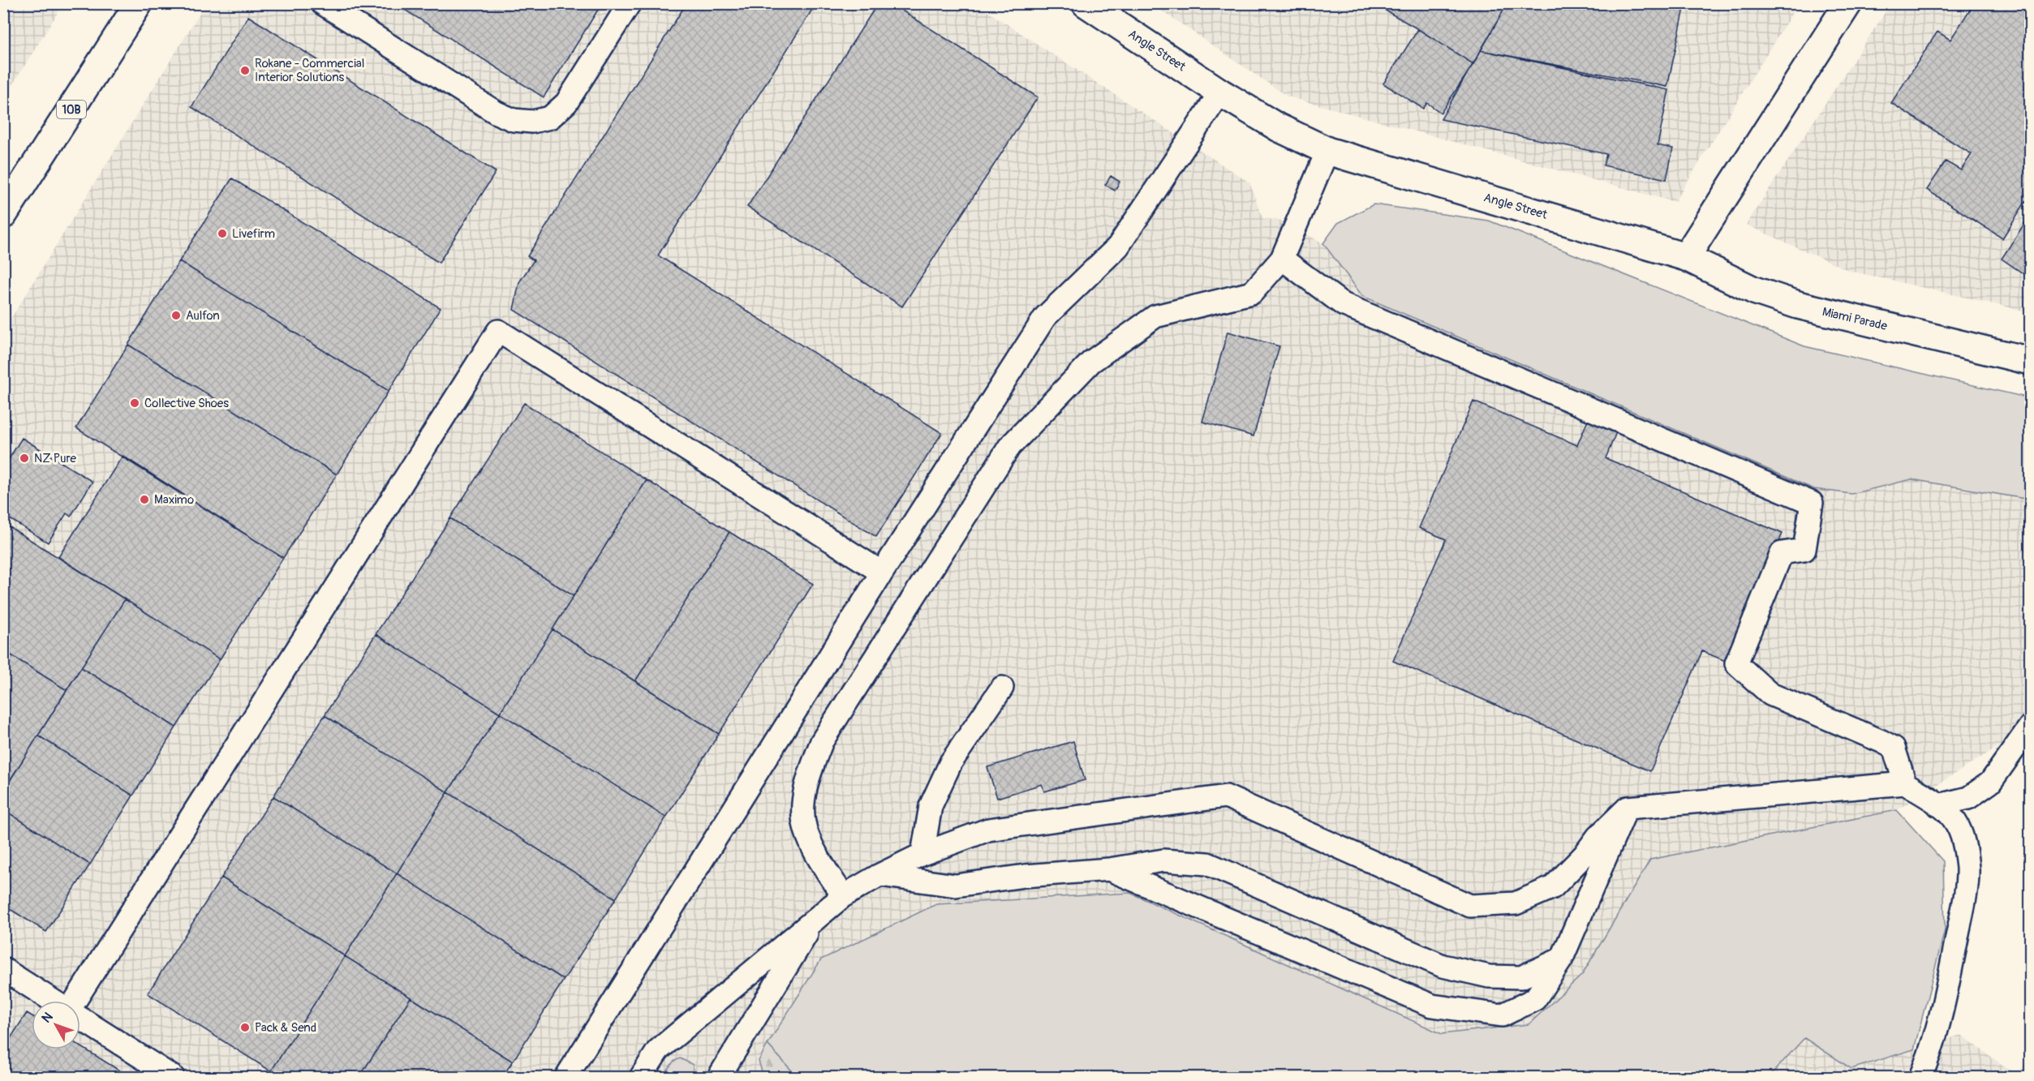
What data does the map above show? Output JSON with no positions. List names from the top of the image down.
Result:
{
  "streets": {
    "street": ["Angle Street", "10B", "Miami Parade"]
  },
  "crossings": [
    ["Angle Street", "Miami Parade"]
  ],
  "places": [
    "Rokane - Commercial Interior Solutions",
    "Livefirm",
    "Aulfon",
    "Collective Shoes",
    "NZ Pure",
    "Maximo",
    "Pack & Send"
  ],
  "north": "top left"
}
